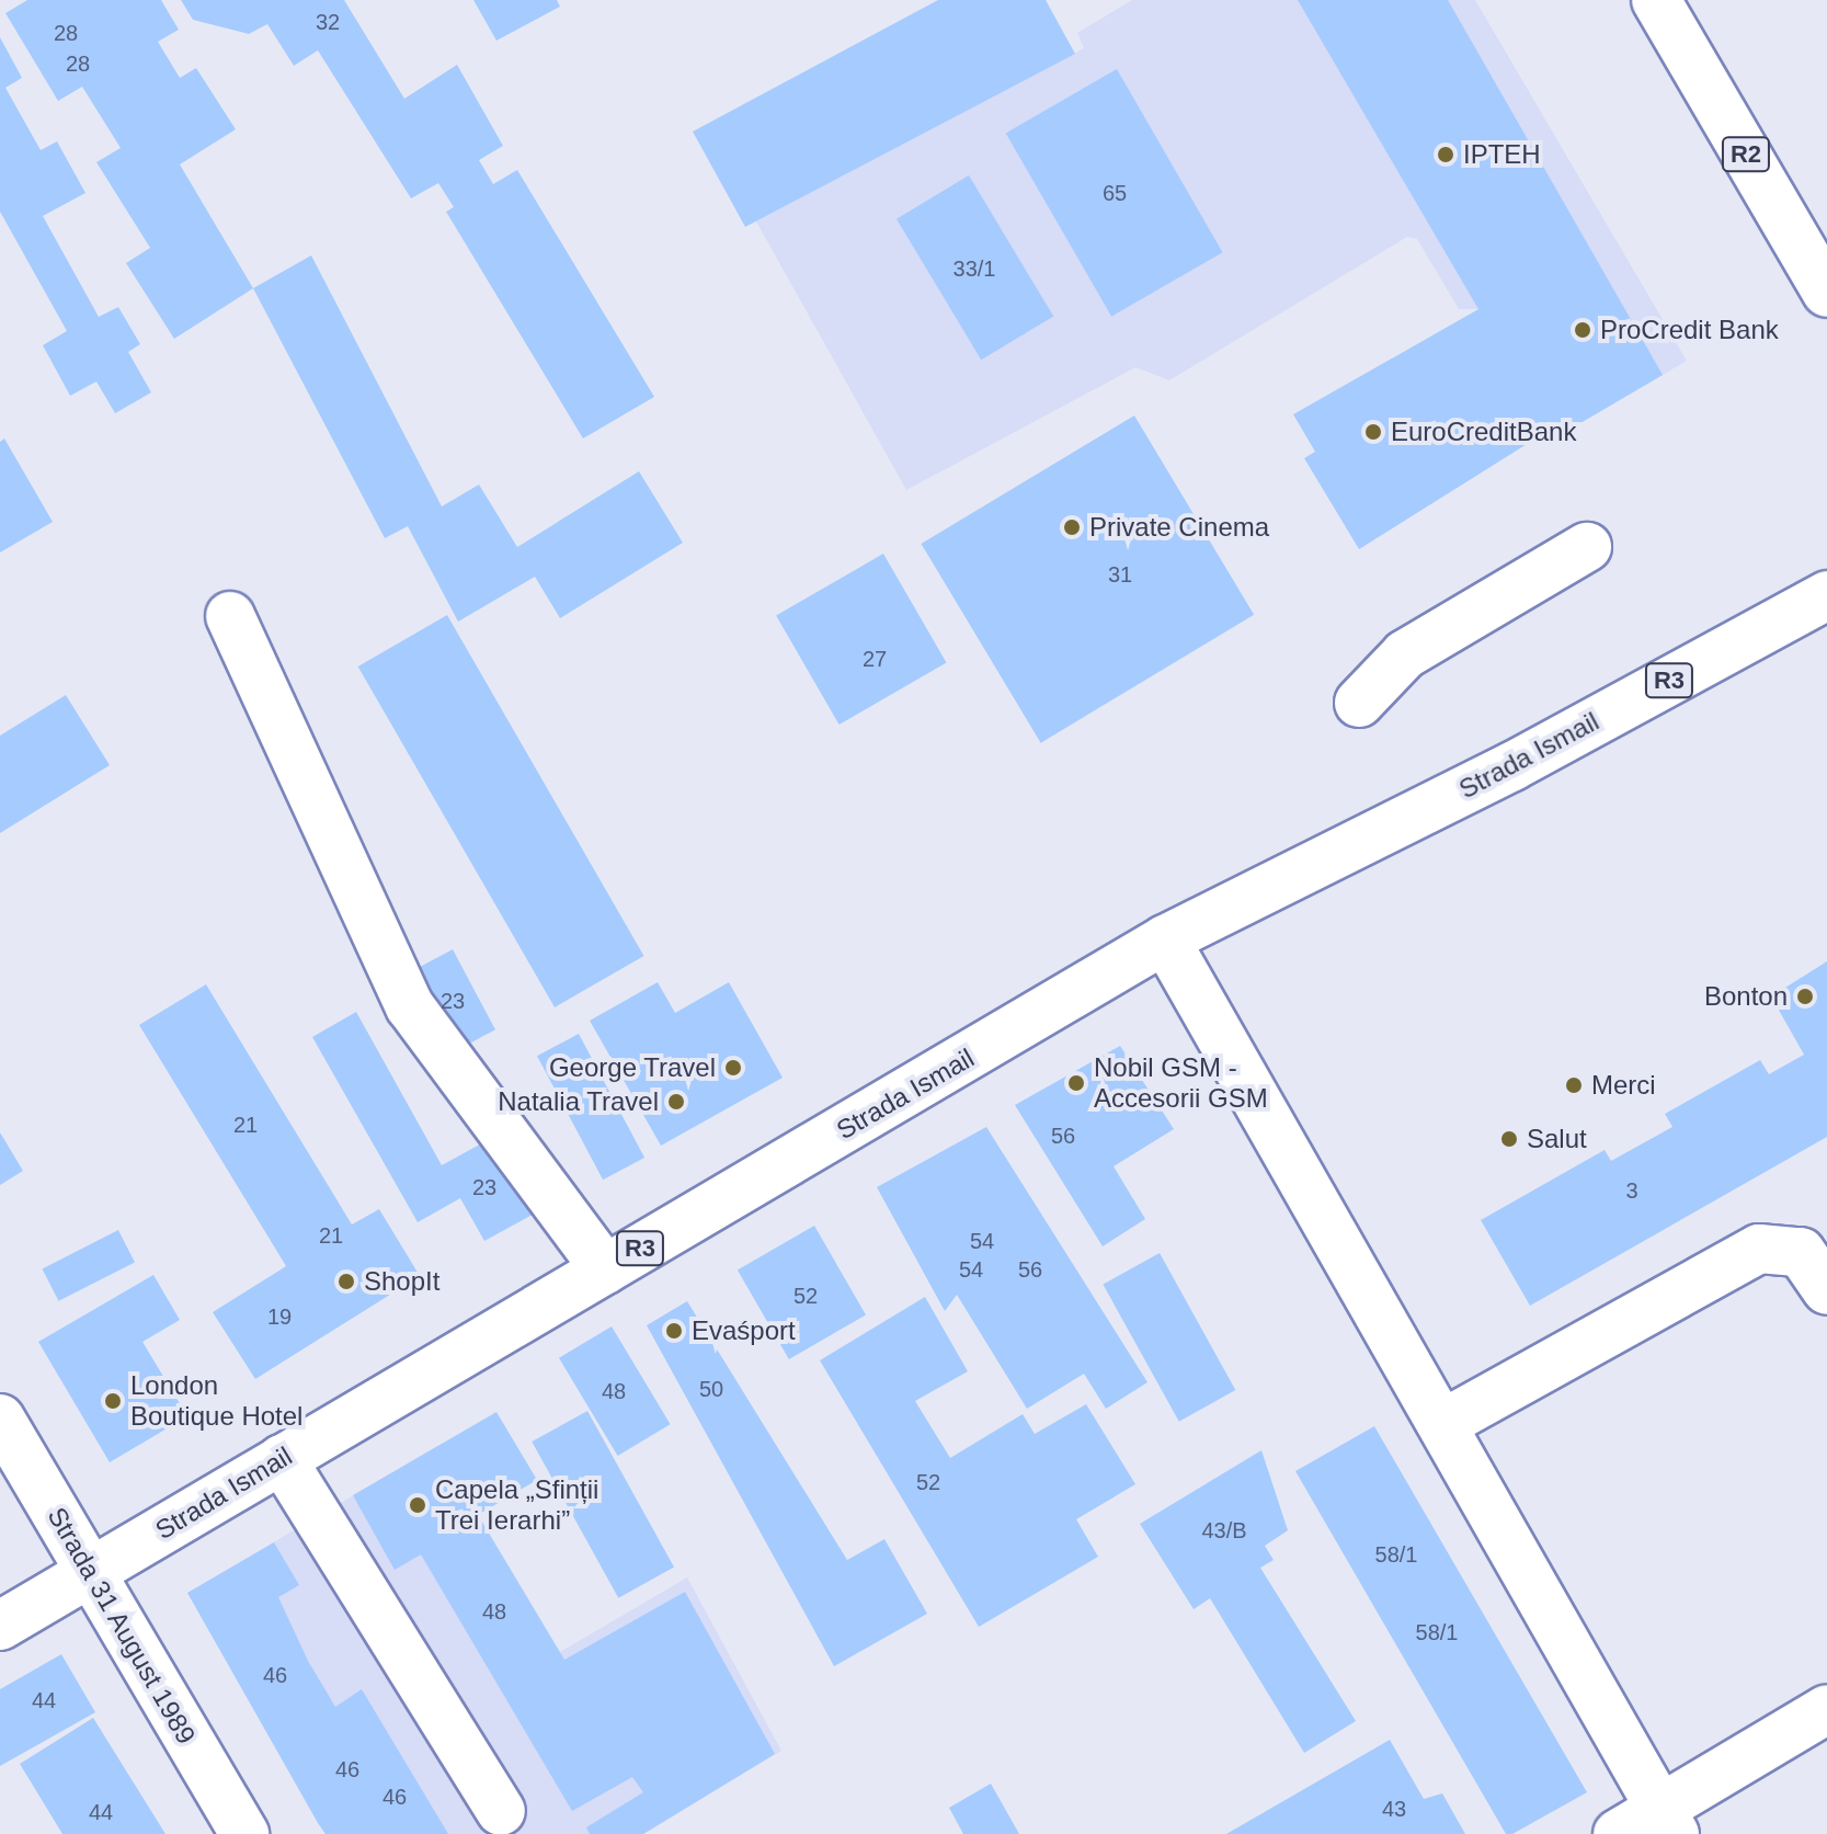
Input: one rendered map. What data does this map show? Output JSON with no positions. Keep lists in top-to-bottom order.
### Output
{
  "streets": {
    "main road": [
      "R2",
      "R3",
      "Strada Ismail",
      "Strada 31 August 1989"
    ]
  },
  "crossings": [
    ["Strada Ismail", "Strada 31 August 1989"]
  ],
  "places": [
    "IPTEH",
    "ProCredit Bank",
    "EuroCreditBank",
    "Private Cinema",
    "Bonton",
    "George Travel",
    "Nobil GSM - Accesorii GSM",
    "Merci",
    "Natalia Travel",
    "Salut",
    "ShopIt",
    "Evaśport",
    "London Boutique Hotel",
    "Capela „Sfinții Trei Ierarhi”"
  ],
  "house_numbers": [
    "32",
    "28",
    "28",
    "65",
    "33/1",
    "31",
    "27",
    "23",
    "21",
    "56",
    "23",
    "3",
    "21",
    "54",
    "54",
    "56",
    "52",
    "19",
    "50",
    "48",
    "52",
    "43/B",
    "58/1",
    "48",
    "58/1",
    "46",
    "44",
    "46",
    "46",
    "43",
    "44"
  ]
}
